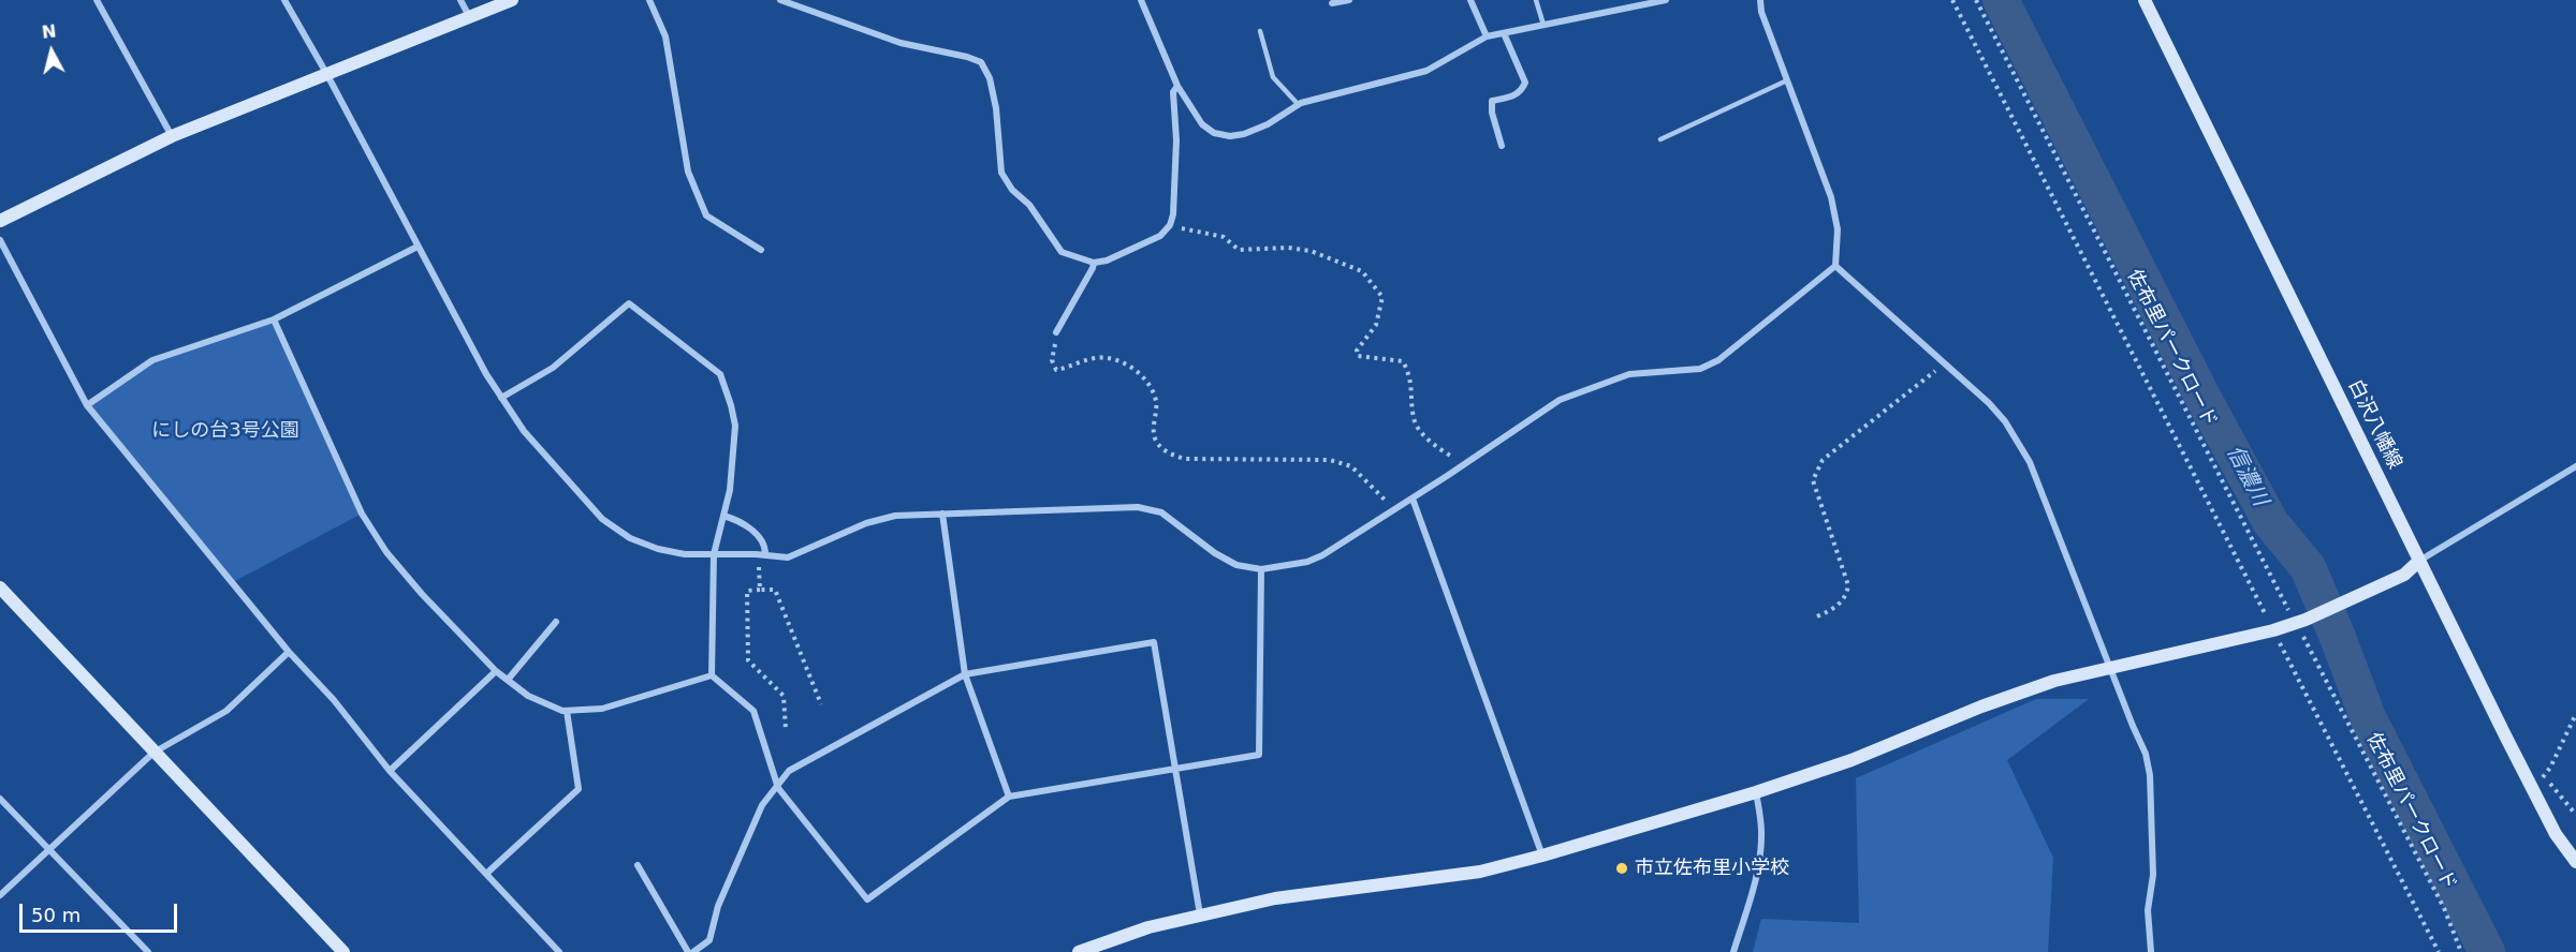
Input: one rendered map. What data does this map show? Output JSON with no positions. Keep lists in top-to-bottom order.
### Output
{
  "streets": {
    "street": ["白沢八幡線"],
    "path": ["佐布里パークロード"]
  },
  "water": ["信濃川"],
  "parks": ["にしの台3号公園"],
  "places": ["市立佐布里小学校"],
  "scale_bar": "50 m",
  "north": "top"
}
